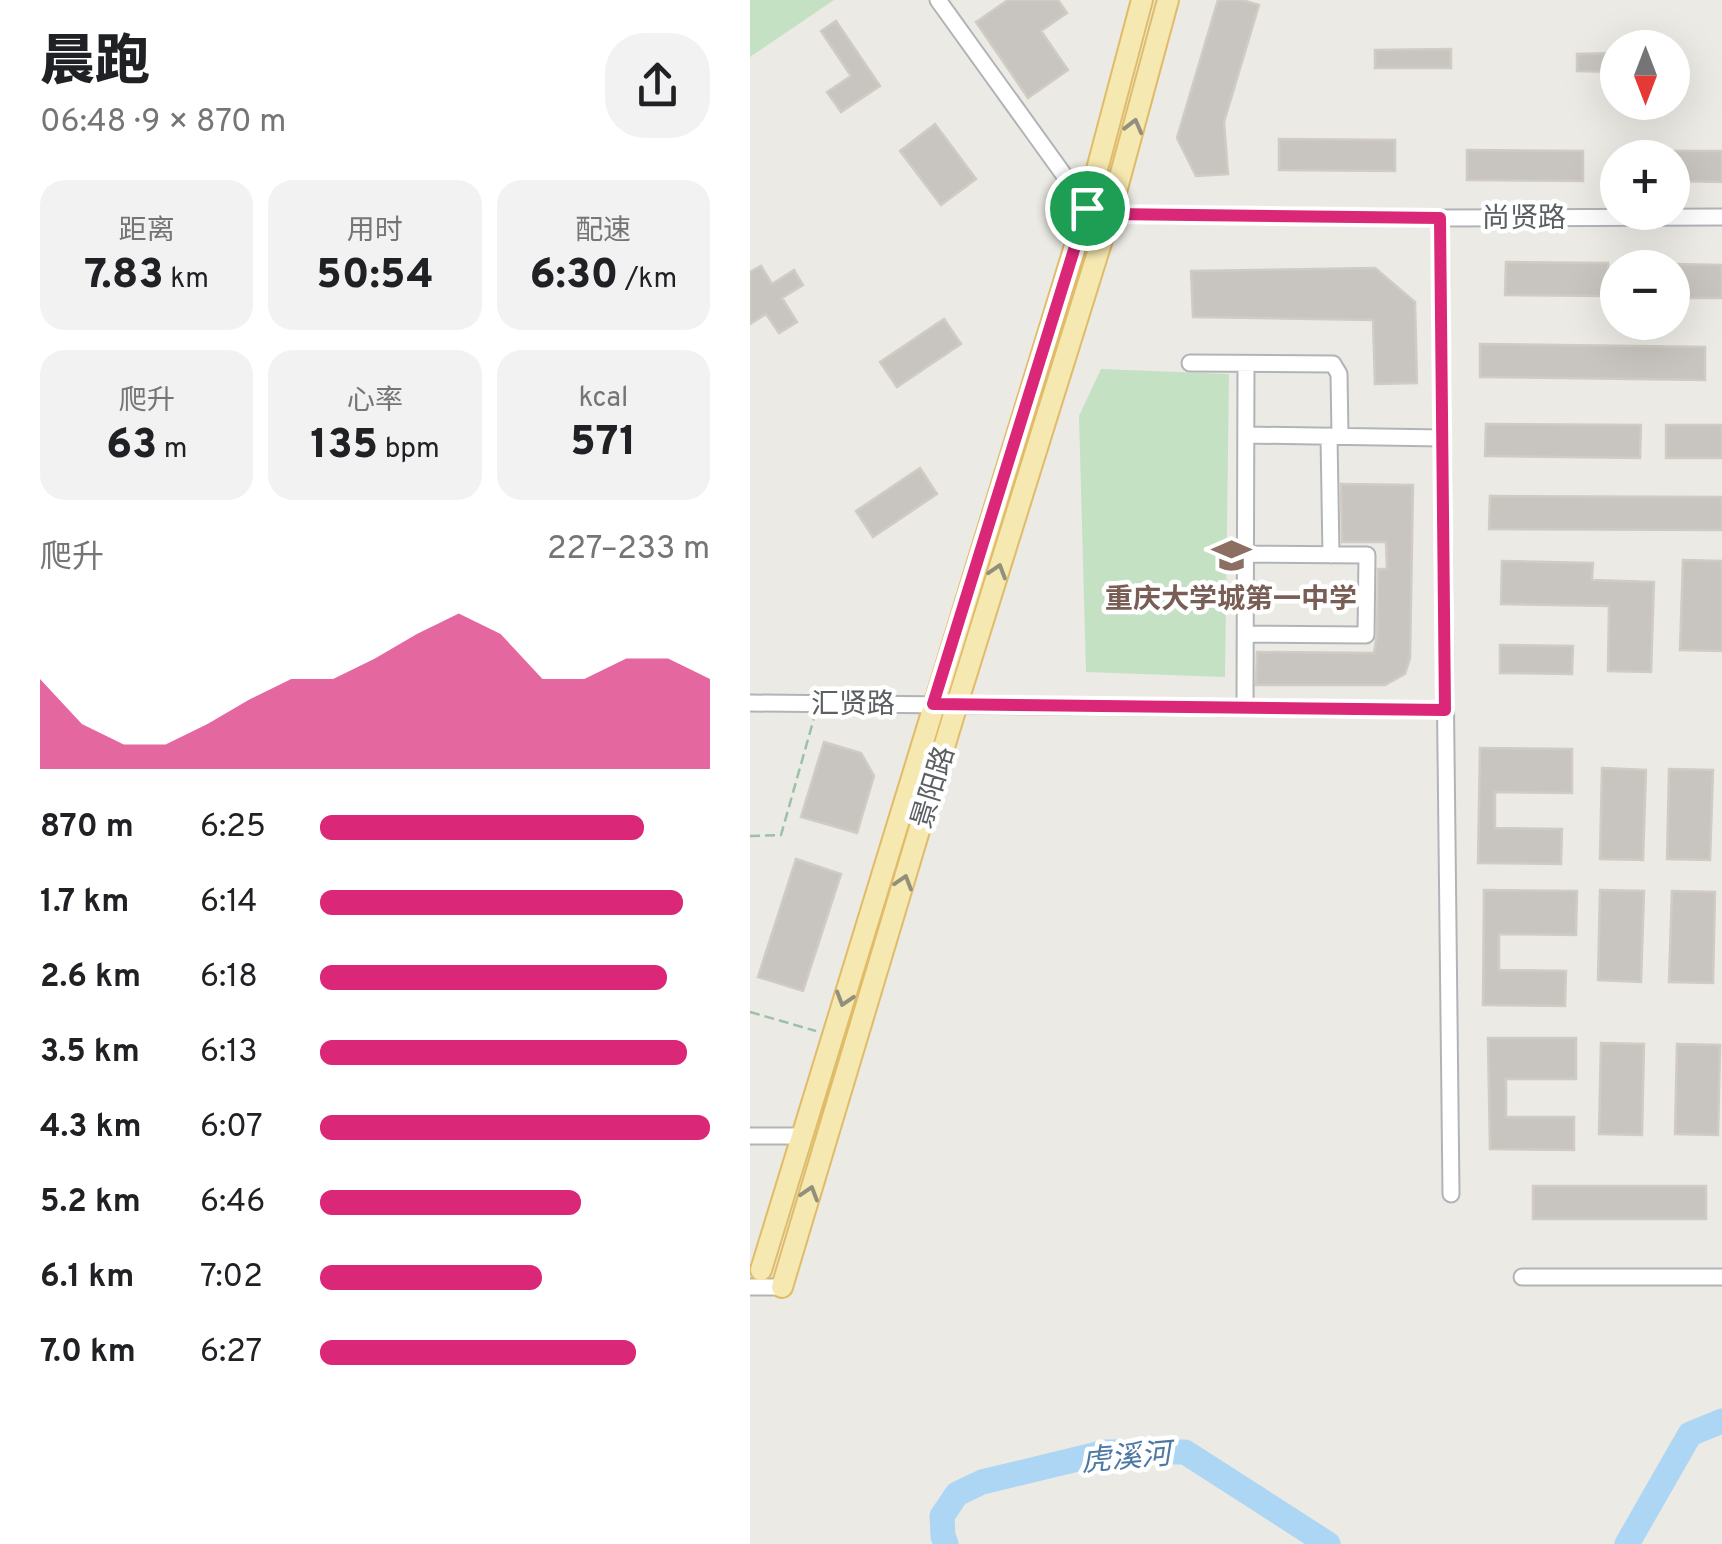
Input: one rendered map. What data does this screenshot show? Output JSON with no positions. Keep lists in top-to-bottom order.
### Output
{
  "streets": {
    "main road": ["景阳路"],
    "street": ["尚贤路", "汇贤路"]
  },
  "crossings": [
    ["尚贤路", "景阳路"],
    ["汇贤路", "景阳路"]
  ],
  "water": ["虎溪河"],
  "places": {
    "school or university": ["重庆大学城第一中学"]
  },
  "north": "bottom",
  "page": {
    "heading": ["晨跑", "06:48 · 9 × 870 m"],
    "map_buttons": ["+", "−"],
    "stats": [
      ["距离", "7.83 km"],
      ["用时", "50:54"],
      ["配速", "6:30 /km"],
      ["爬升", "63 m"],
      ["心率", "135 bpm"],
      ["kcal", "571"]
    ],
    "chart": ["爬升", "227–233 m"],
    "list": [
      {
        "name": "870 m",
        "note": "6:25"
      },
      {
        "name": "1.7 km",
        "note": "6:14"
      },
      {
        "name": "2.6 km",
        "note": "6:18"
      },
      {
        "name": "3.5 km",
        "note": "6:13"
      },
      {
        "name": "4.3 km",
        "note": "6:07"
      },
      {
        "name": "5.2 km",
        "note": "6:46"
      },
      {
        "name": "6.1 km",
        "note": "7:02"
      },
      {
        "name": "7.0 km",
        "note": "6:27"
      }
    ]
  }
}
